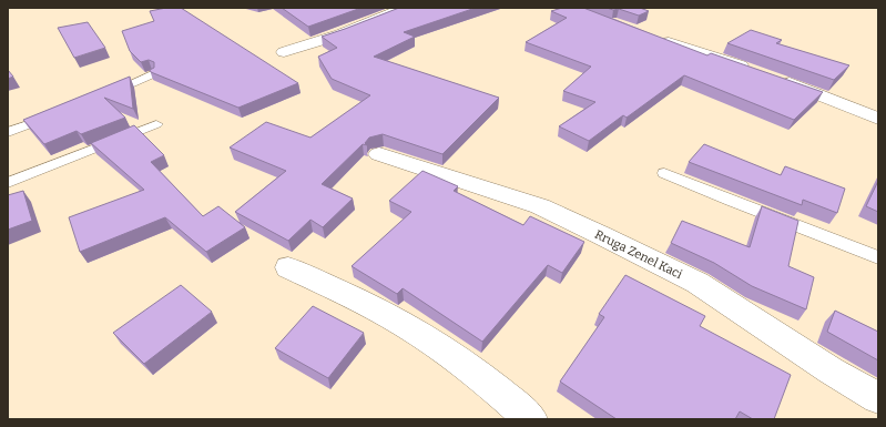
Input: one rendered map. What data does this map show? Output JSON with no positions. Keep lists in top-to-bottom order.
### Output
{
  "streets": {
    "street": ["Rruga Zenel Kaci"]
  }
}
